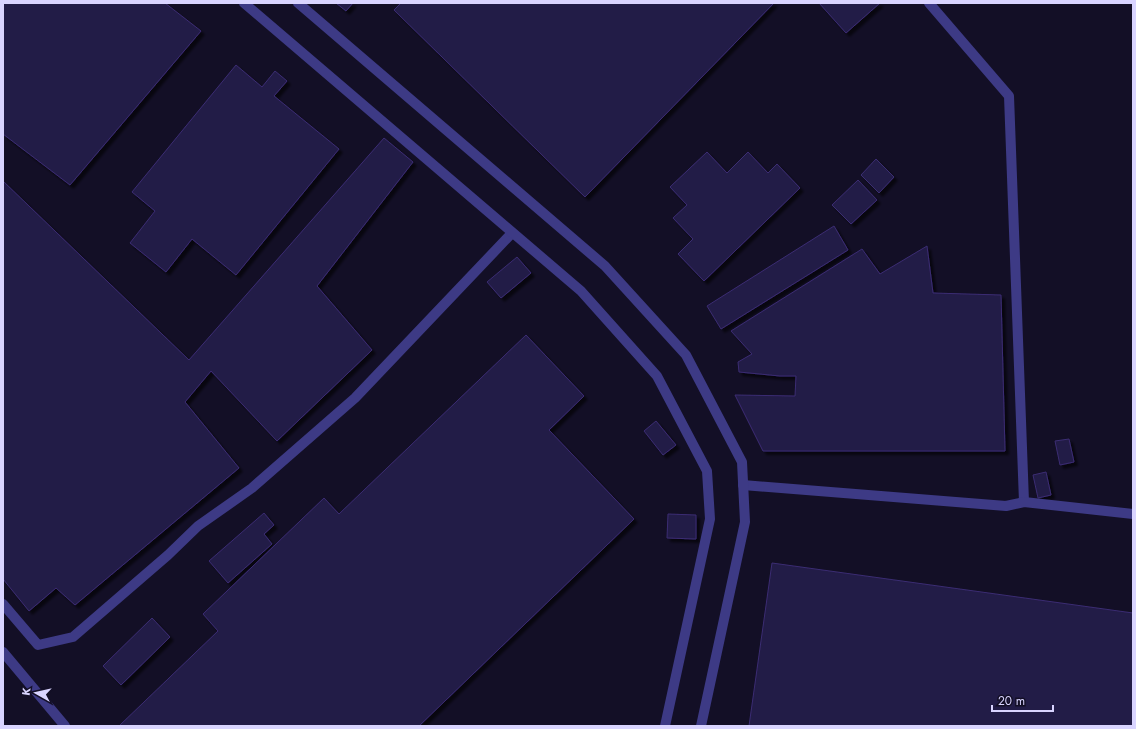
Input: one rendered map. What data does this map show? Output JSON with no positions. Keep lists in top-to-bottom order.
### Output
{
  "scale_bar": "20 m",
  "north": "left"
}
